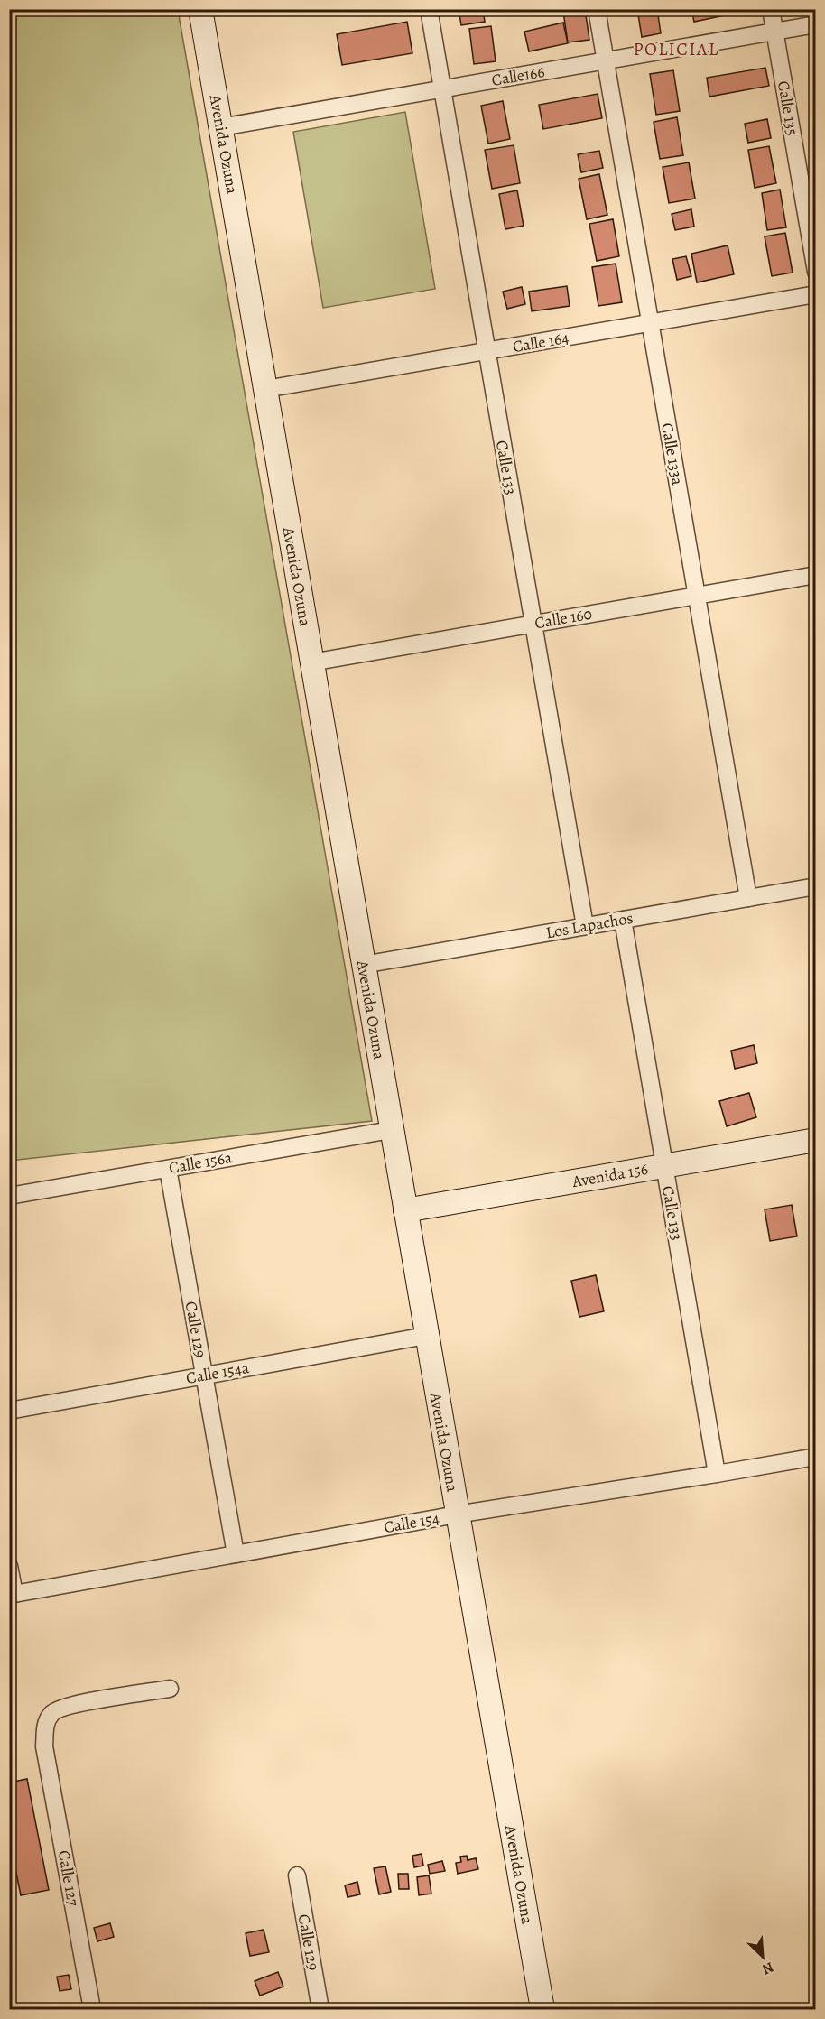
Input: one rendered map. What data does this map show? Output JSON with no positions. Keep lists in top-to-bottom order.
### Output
{
  "streets": {
    "main road": ["Avenida Ozuna", "Avenida 156"],
    "street": [
      "Calle166",
      "Calle 135",
      "Calle 164",
      "Calle 133a",
      "Calle 133",
      "Calle 160",
      "Los Lapachos",
      "Calle 156a",
      "Calle 129",
      "Calle 154a",
      "Calle 154",
      "Calle 127"
    ]
  },
  "crossings": [
    ["Calle166", "Calle 135"],
    ["Calle166", "Avenida Ozuna"],
    ["Calle166", "Calle 133a"],
    ["Calle166", "Calle 133"],
    ["Avenida Ozuna", "Calle 164"],
    ["Avenida Ozuna", "Calle 160"],
    ["Avenida Ozuna", "Los Lapachos"],
    ["Avenida Ozuna", "Calle 156a"],
    ["Avenida Ozuna", "Avenida 156"],
    ["Avenida Ozuna", "Calle 154a"],
    ["Avenida Ozuna", "Calle 154"],
    ["Calle 164", "Calle 133a"],
    ["Calle 164", "Calle 133"],
    ["Calle 133a", "Calle 160"],
    ["Calle 133a", "Los Lapachos"],
    ["Calle 133", "Calle 160"],
    ["Calle 133", "Los Lapachos"],
    ["Calle 133", "Avenida 156"],
    ["Calle 133", "Calle 154"],
    ["Calle 156a", "Calle 129"],
    ["Calle 129", "Calle 154a"],
    ["Calle 129", "Calle 154"]
  ],
  "districts": ["POLICIAL"],
  "north": "bottom right"
}
